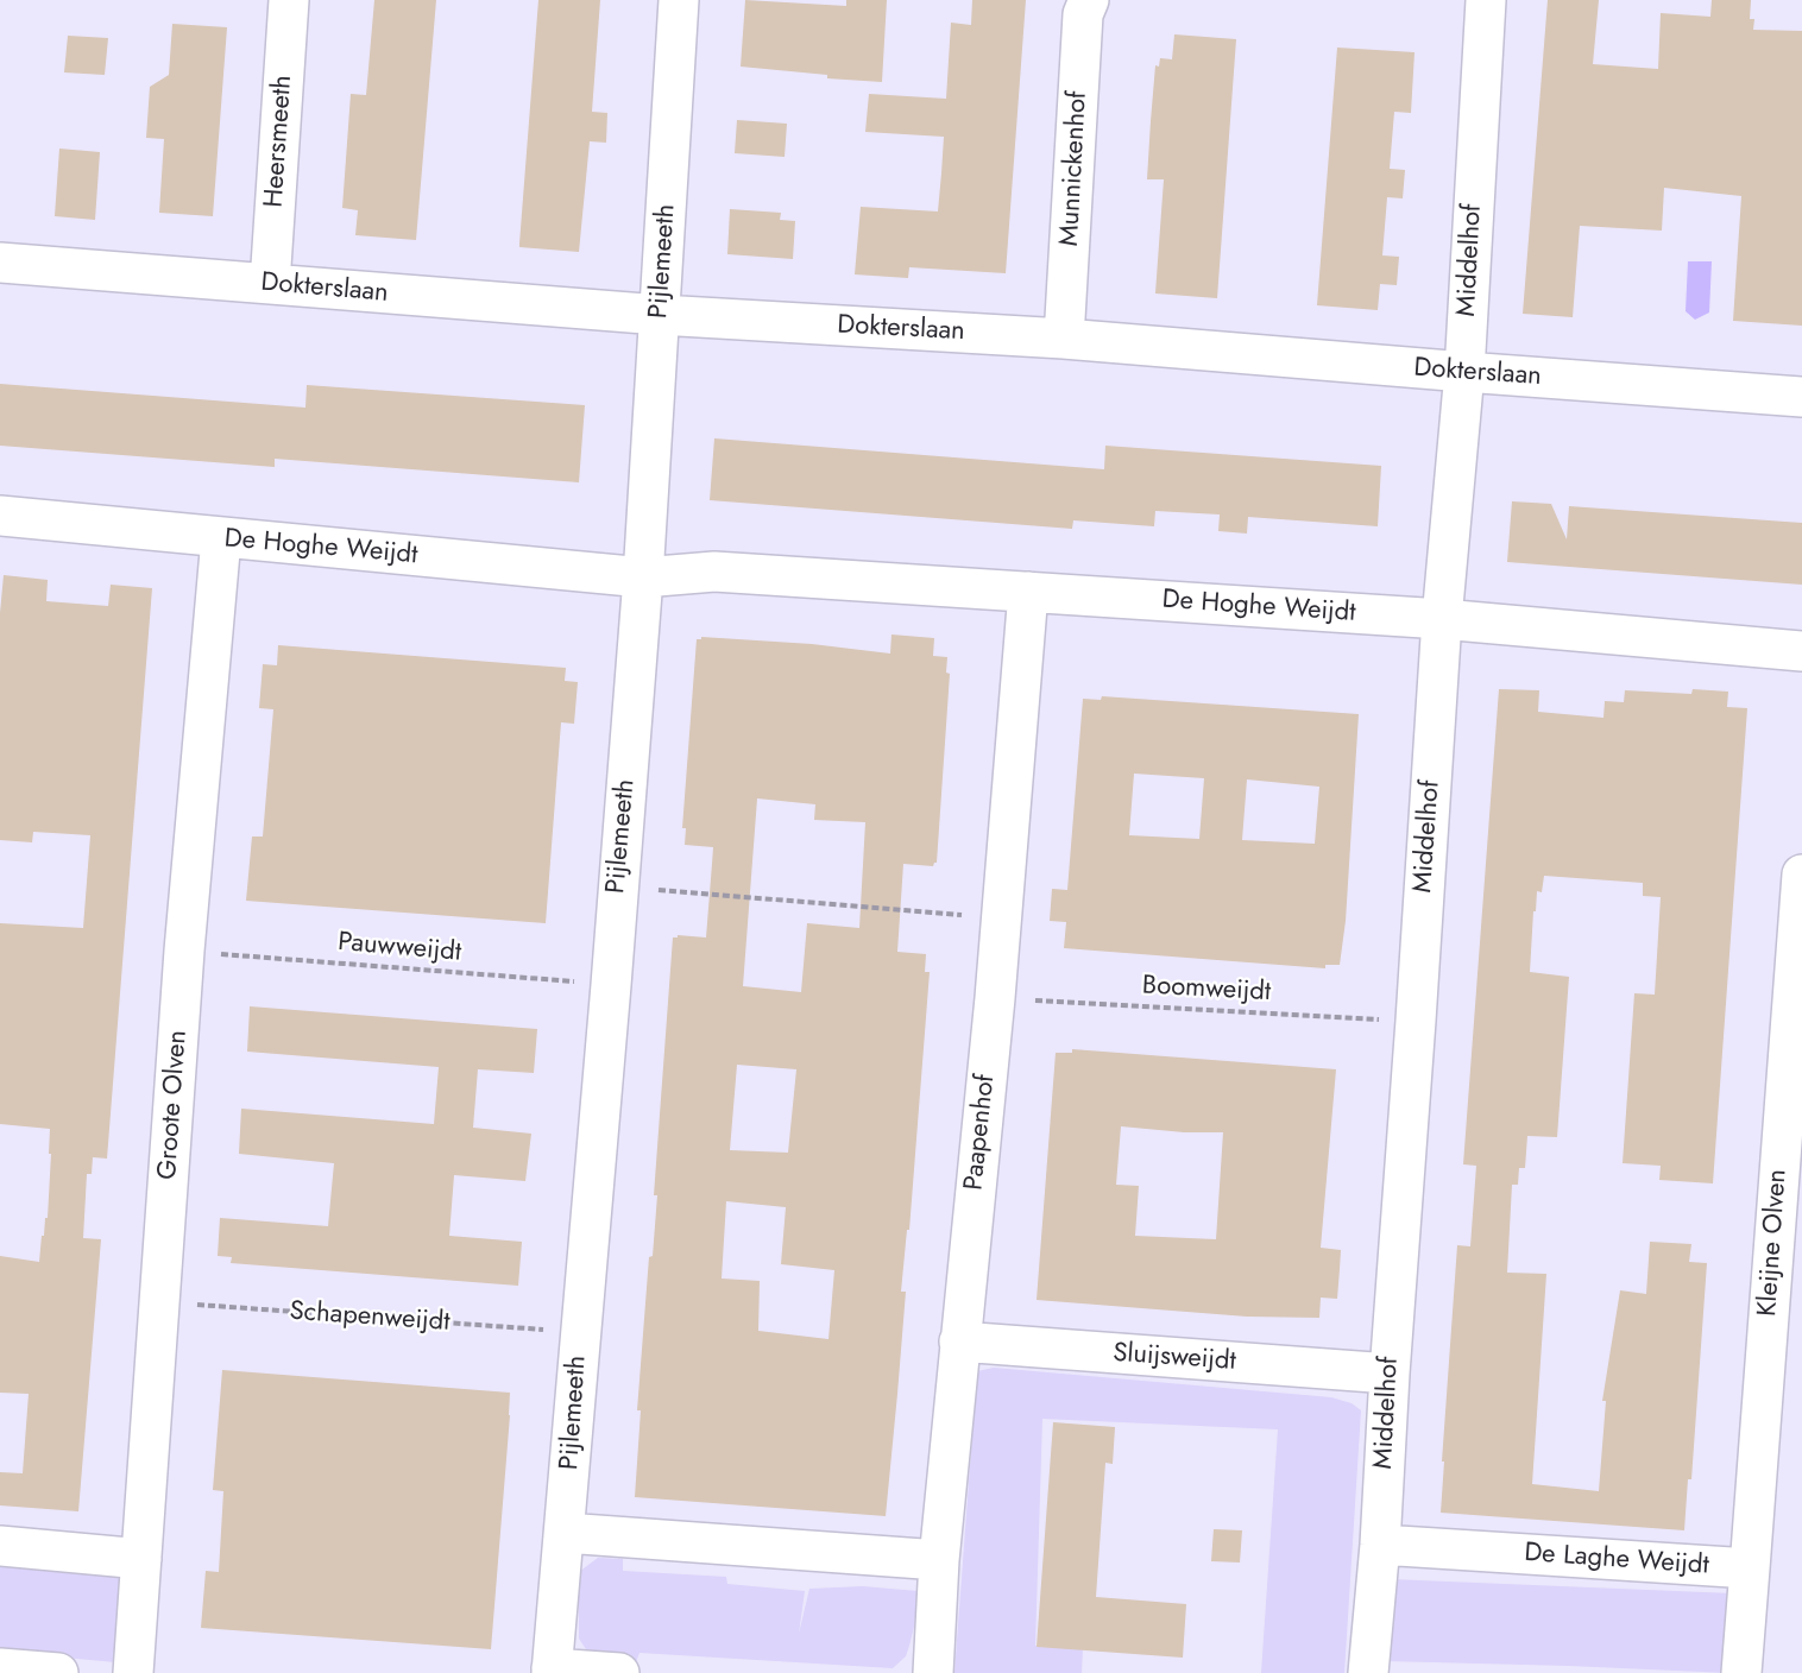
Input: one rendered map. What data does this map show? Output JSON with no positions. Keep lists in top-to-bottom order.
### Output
{
  "streets": {
    "street": [
      "Heersmeeth",
      "Munnickenhof",
      "Middelhof",
      "Pijlemeeth",
      "Dokterslaan",
      "De Hoghe Weijdt",
      "Groote Olven",
      "Paapenhof",
      "Kleijne Olven",
      "Sluijsweijdt",
      "De Laghe Weijdt"
    ],
    "path": ["Pauwweijdt", "Boomweijdt", "Schapenweijdt"]
  },
  "crossings": [
    ["Heersmeeth", "Dokterslaan"],
    ["Munnickenhof", "Dokterslaan"],
    ["Middelhof", "Dokterslaan"],
    ["Middelhof", "De Hoghe Weijdt"],
    ["Middelhof", "Boomweijdt"],
    ["Middelhof", "Sluijsweijdt"],
    ["Middelhof", "De Laghe Weijdt"],
    ["Pijlemeeth", "Dokterslaan"],
    ["Pijlemeeth", "De Hoghe Weijdt"],
    ["Pijlemeeth", "Pauwweijdt"],
    ["Pijlemeeth", "Schapenweijdt"],
    ["De Hoghe Weijdt", "Groote Olven"],
    ["De Hoghe Weijdt", "Paapenhof"],
    ["Pauwweijdt", "Groote Olven"],
    ["Boomweijdt", "Paapenhof"],
    ["Groote Olven", "Schapenweijdt"],
    ["Paapenhof", "Sluijsweijdt"],
    ["Kleijne Olven", "De Laghe Weijdt"]
  ]
}
